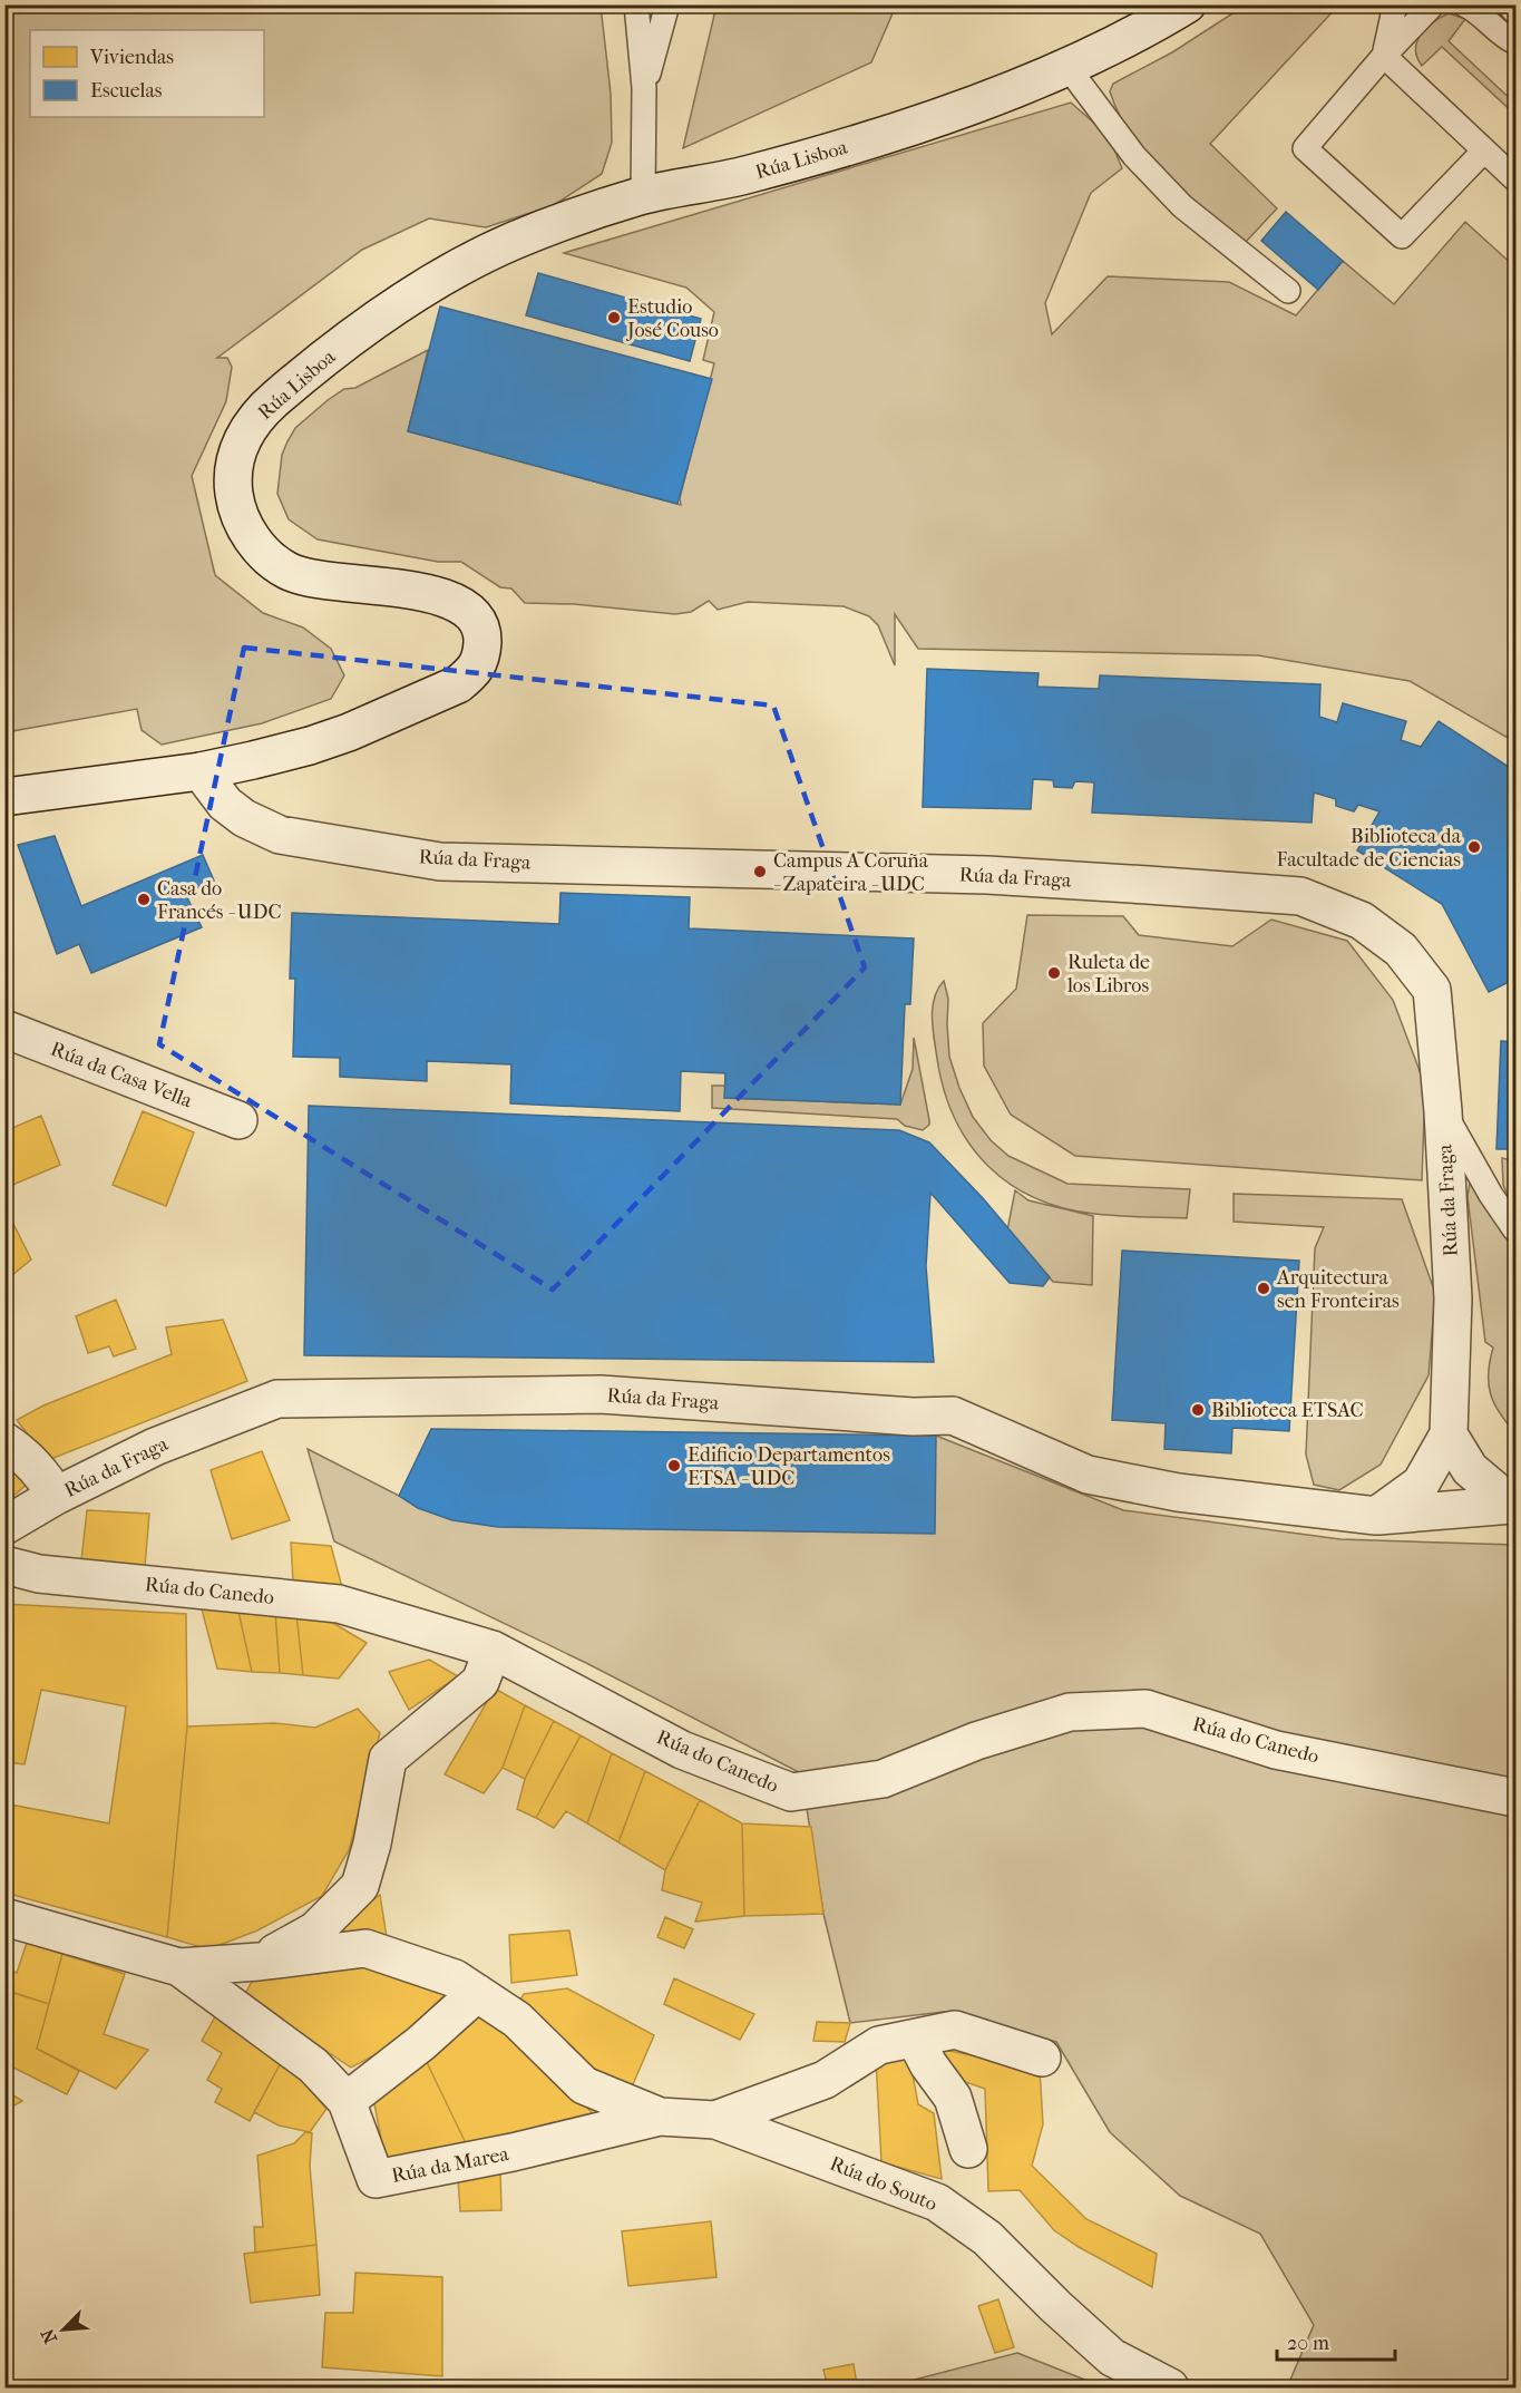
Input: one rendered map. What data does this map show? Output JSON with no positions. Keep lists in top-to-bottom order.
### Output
{
  "streets": {
    "street": [
      "Rúa Lisboa",
      "Rúa da Fraga",
      "Rúa da Casa Vella",
      "Rúa do Canedo",
      "Rúa da Marea",
      "Rúa do Souto"
    ]
  },
  "crossings": [
    ["Rúa Lisboa", "Rúa da Fraga"],
    ["Rúa da Marea", "Rúa do Souto"]
  ],
  "places": [
    "Estudio José Couso",
    "Biblioteca da Facultade de Ciencias",
    "Campus A Coruña - Zapateira - UDC",
    "Casa do Francés - UDC",
    "Ruleta de los Libros",
    "Arquitectura sen Fronteiras",
    "Biblioteca ETSAC",
    "Edificio Departamentos ETSA - UDC"
  ],
  "legend": ["Viviendas", "Escuelas"],
  "scale_bar": "20 m",
  "north": "bottom left"
}
